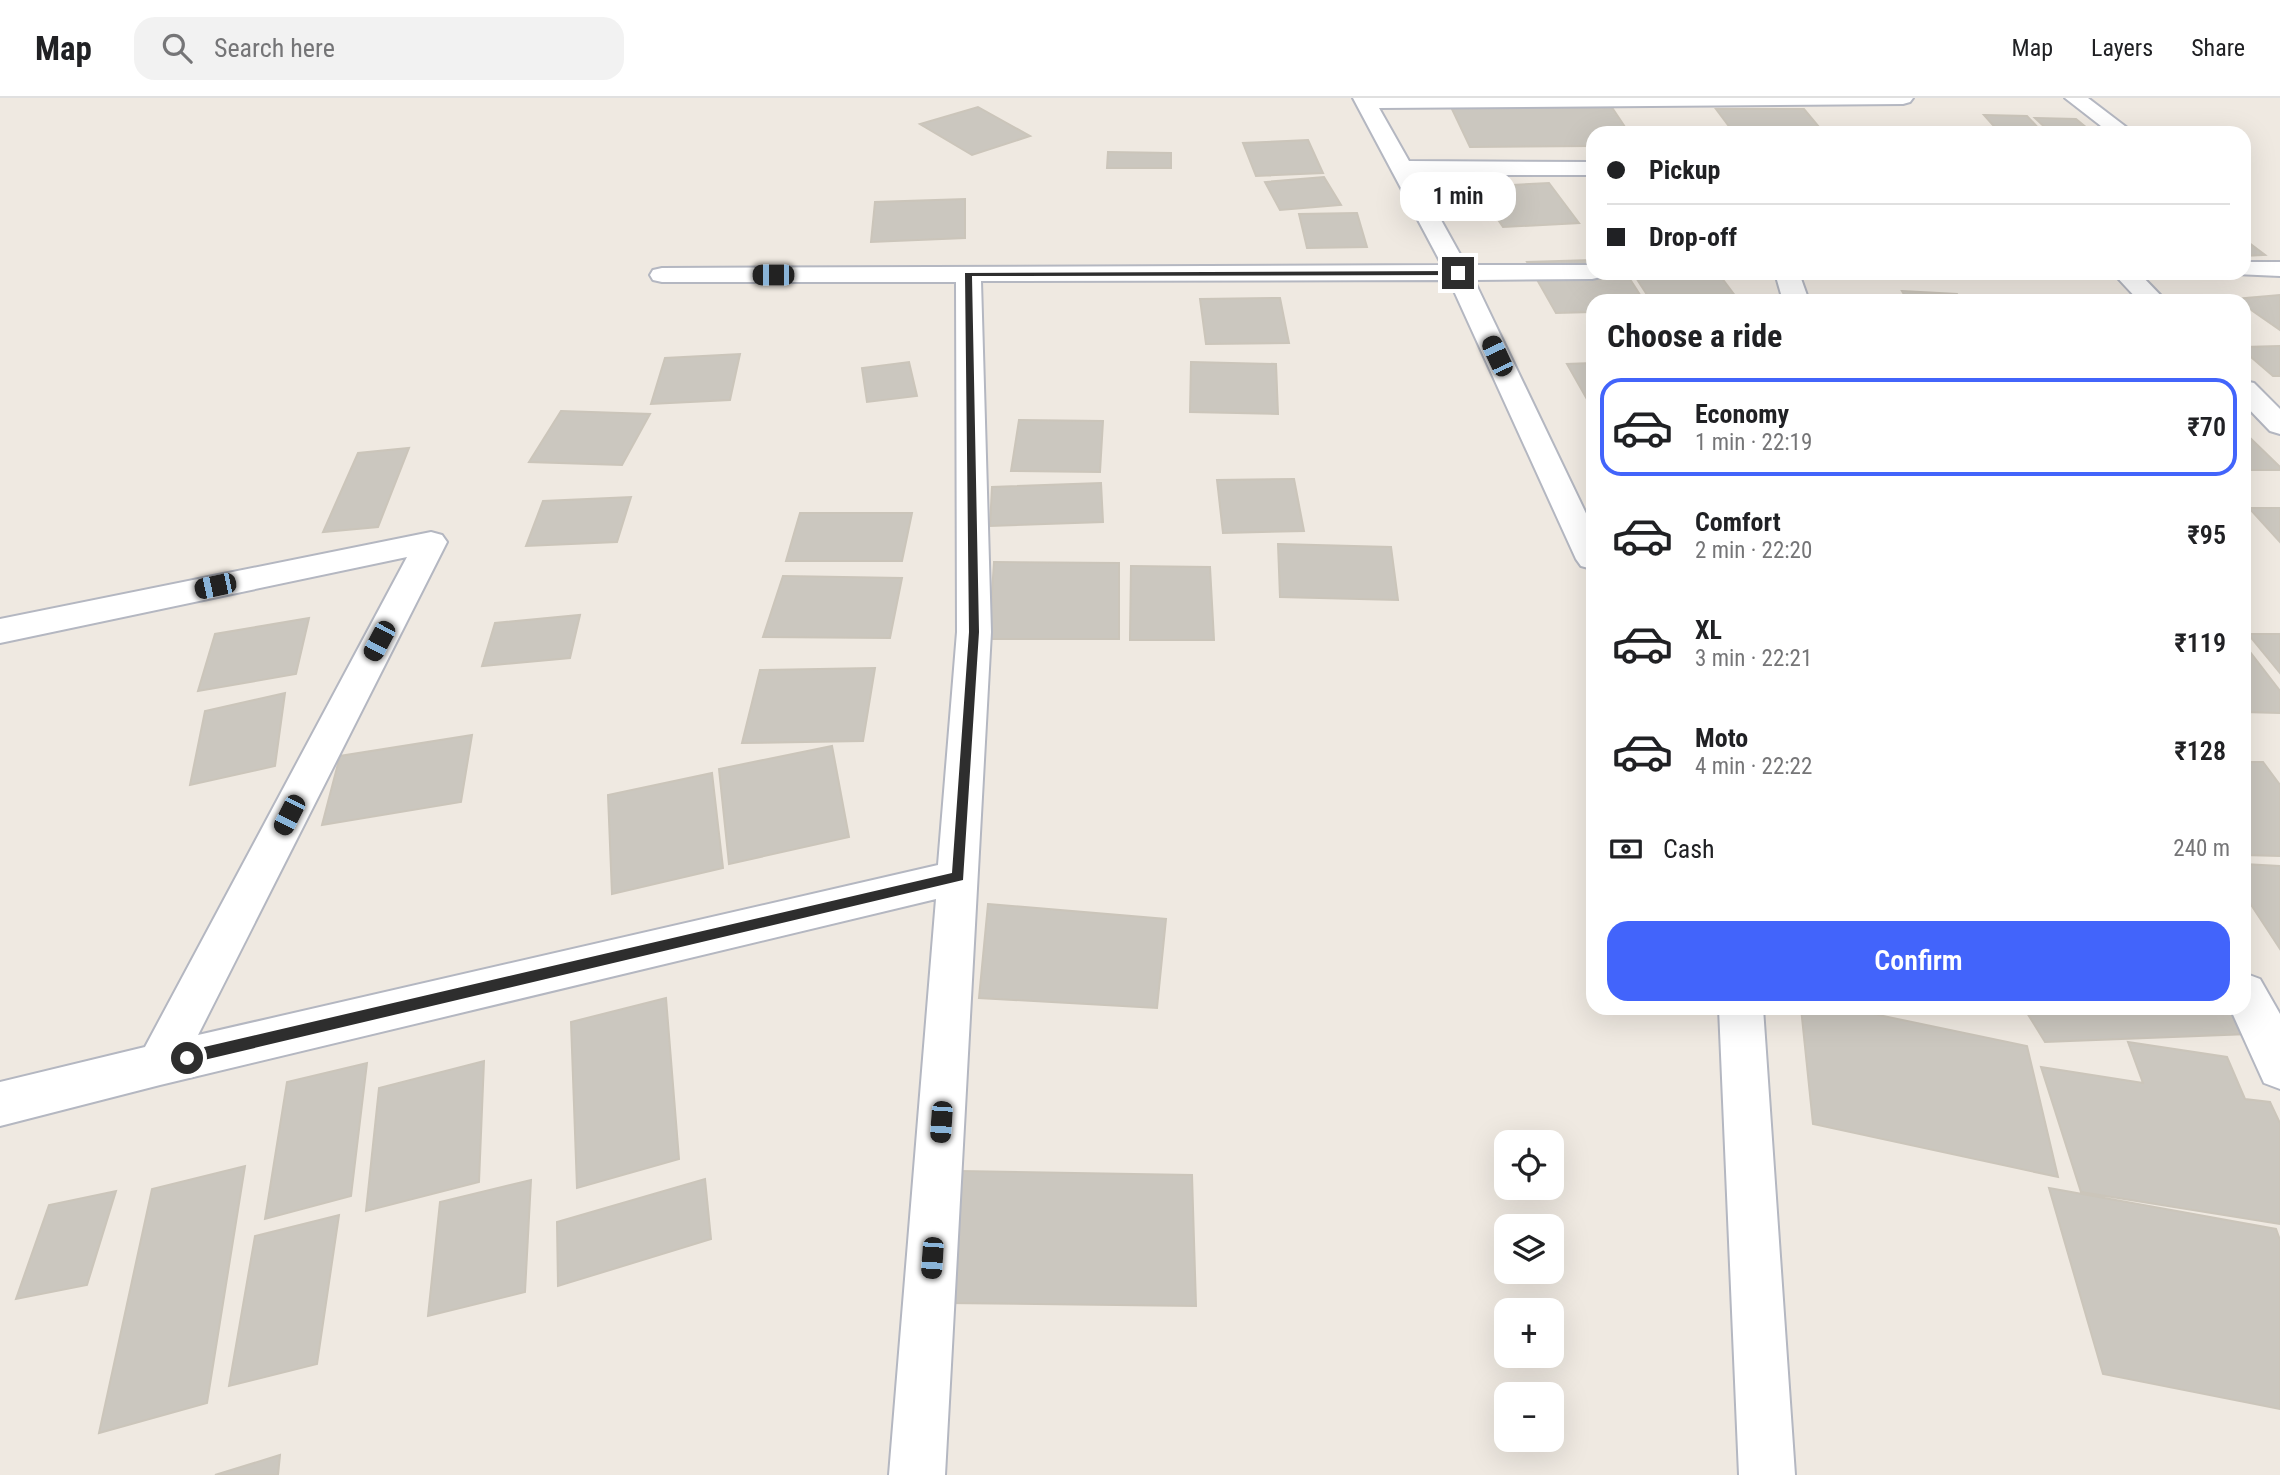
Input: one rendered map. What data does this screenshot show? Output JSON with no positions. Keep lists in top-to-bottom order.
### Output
{
  "page": {
    "header": "Map",
    "search": "Search here",
    "nav": ["Map", "Layers", "Share"],
    "banner": ["Pickup", "Drop-off"],
    "bubble": "1 min",
    "heading": "Choose a ride",
    "list": [
      {
        "name": "Economy",
        "note": "1 min · 22:19",
        "value": "₹70"
      },
      {
        "name": "Comfort",
        "note": "2 min · 22:20",
        "value": "₹95"
      },
      {
        "name": "XL",
        "note": "3 min · 22:21",
        "value": "₹119"
      },
      {
        "name": "Moto",
        "note": "4 min · 22:22",
        "value": "₹128"
      }
    ],
    "pay": ["Cash", "240 m"],
    "buttons": "Confirm",
    "map_buttons": ["+", "−"]
  }
}
